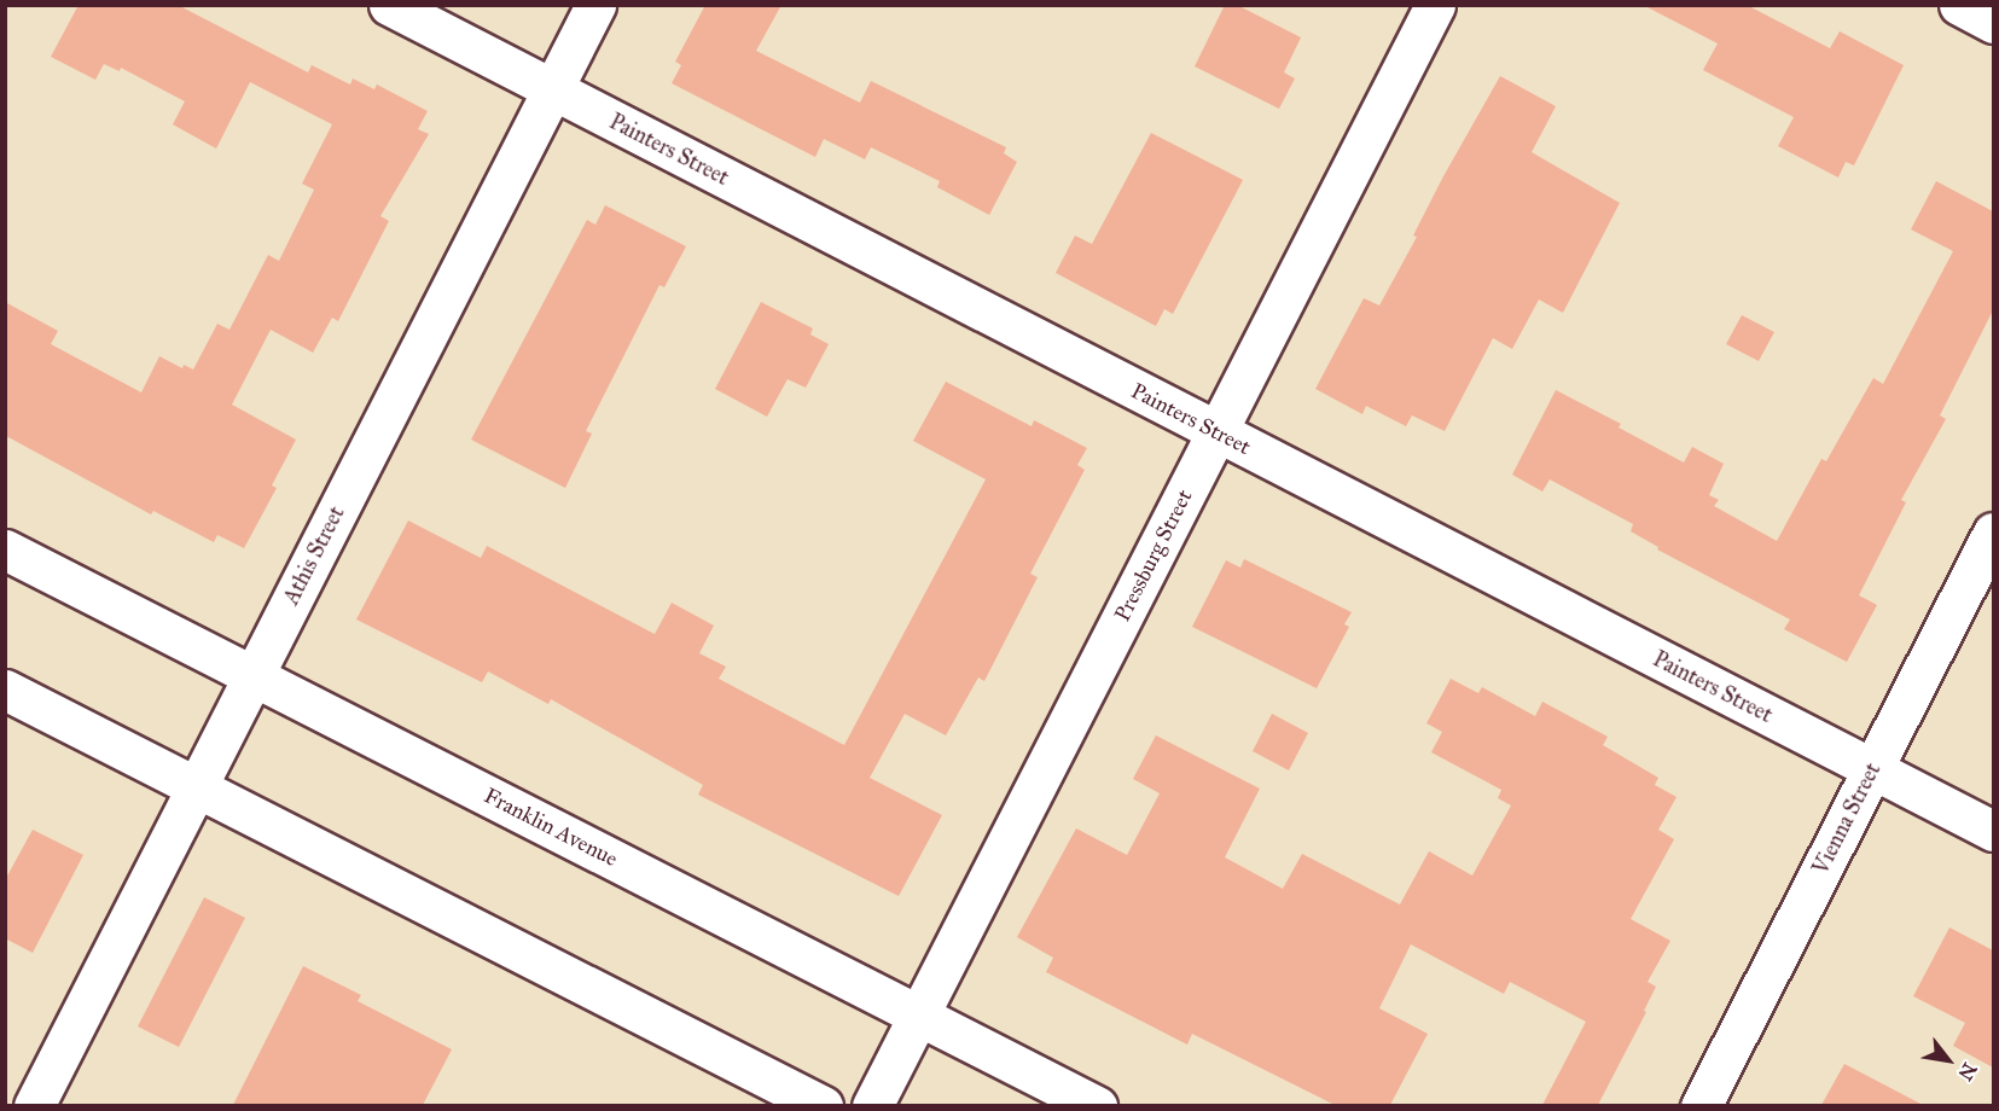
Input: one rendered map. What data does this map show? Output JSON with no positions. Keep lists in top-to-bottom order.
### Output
{
  "streets": {
    "street": [
      "Painters Street",
      "Athis Street",
      "Pressburg Street",
      "Vienna Street",
      "Franklin Avenue"
    ]
  },
  "crossings": [
    ["Painters Street", "Athis Street"],
    ["Painters Street", "Pressburg Street"],
    ["Painters Street", "Vienna Street"],
    ["Athis Street", "Franklin Avenue"],
    ["Pressburg Street", "Franklin Avenue"]
  ],
  "north": "bottom right"
}
